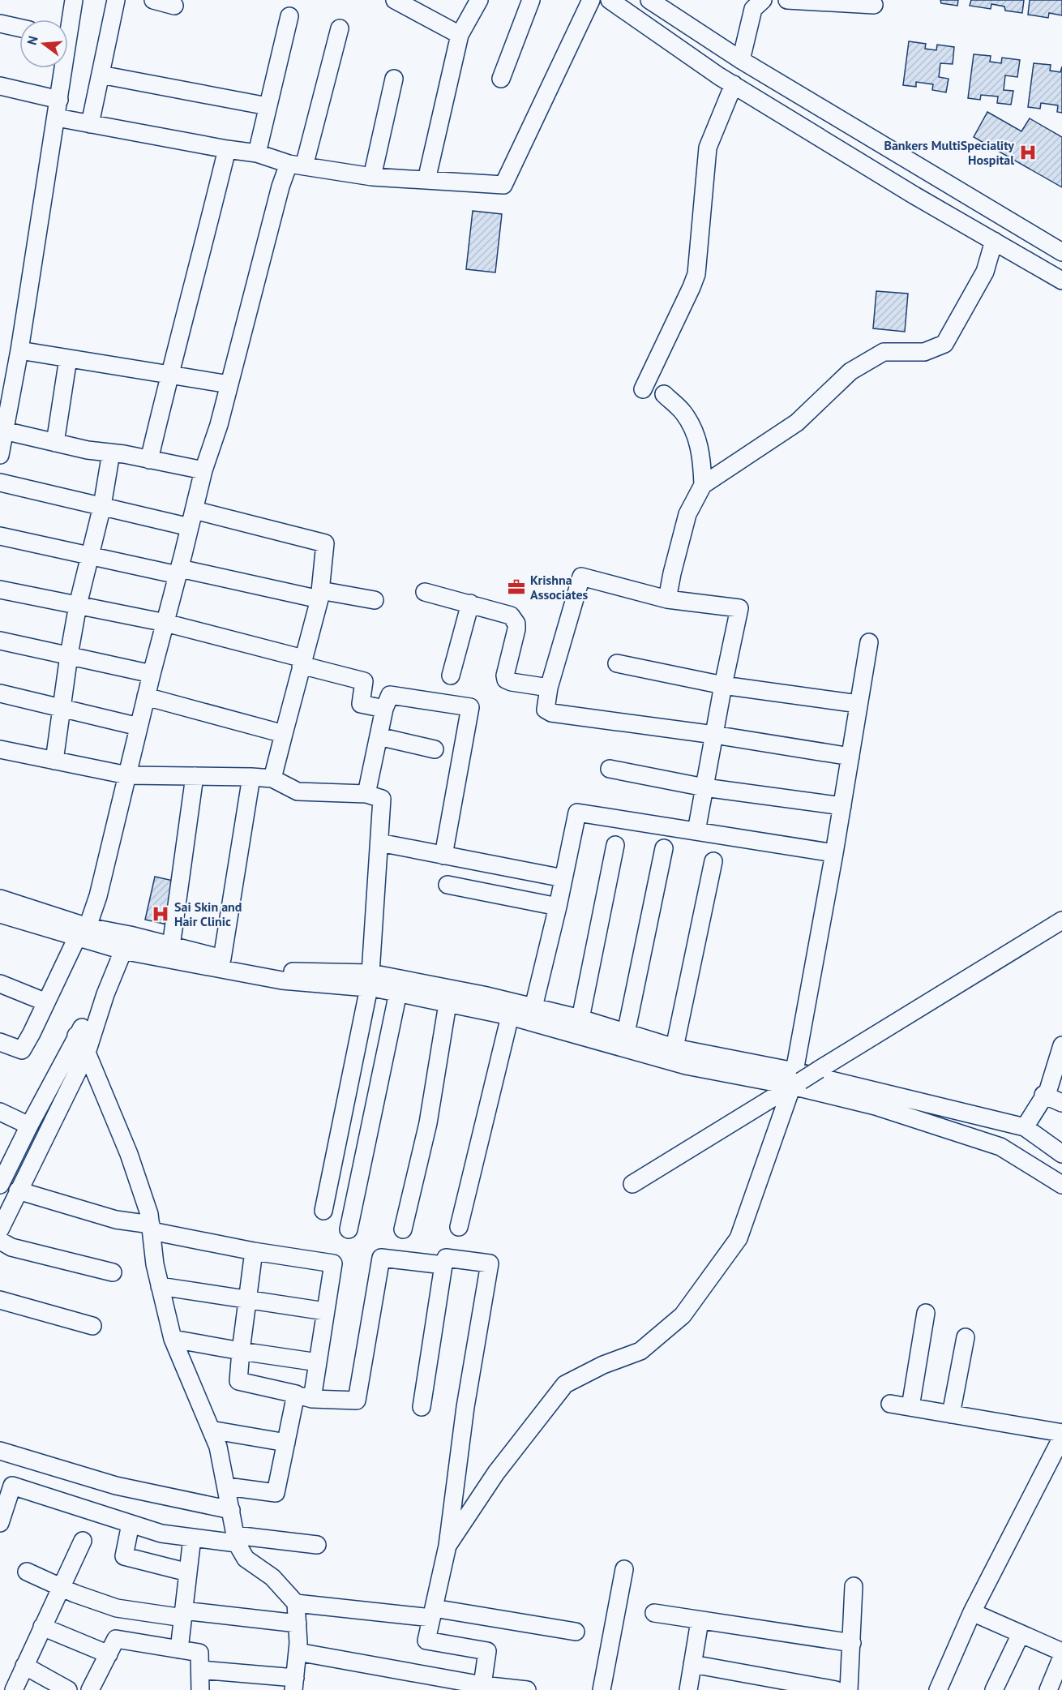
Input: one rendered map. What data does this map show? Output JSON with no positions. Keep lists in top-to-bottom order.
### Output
{
  "places": {
    "hospital": ["Bankers MultiSpeciality Hospital", "Sai Skin and Hair Clinic"],
    "office": ["Krishna Associates"]
  },
  "north": "left"
}
